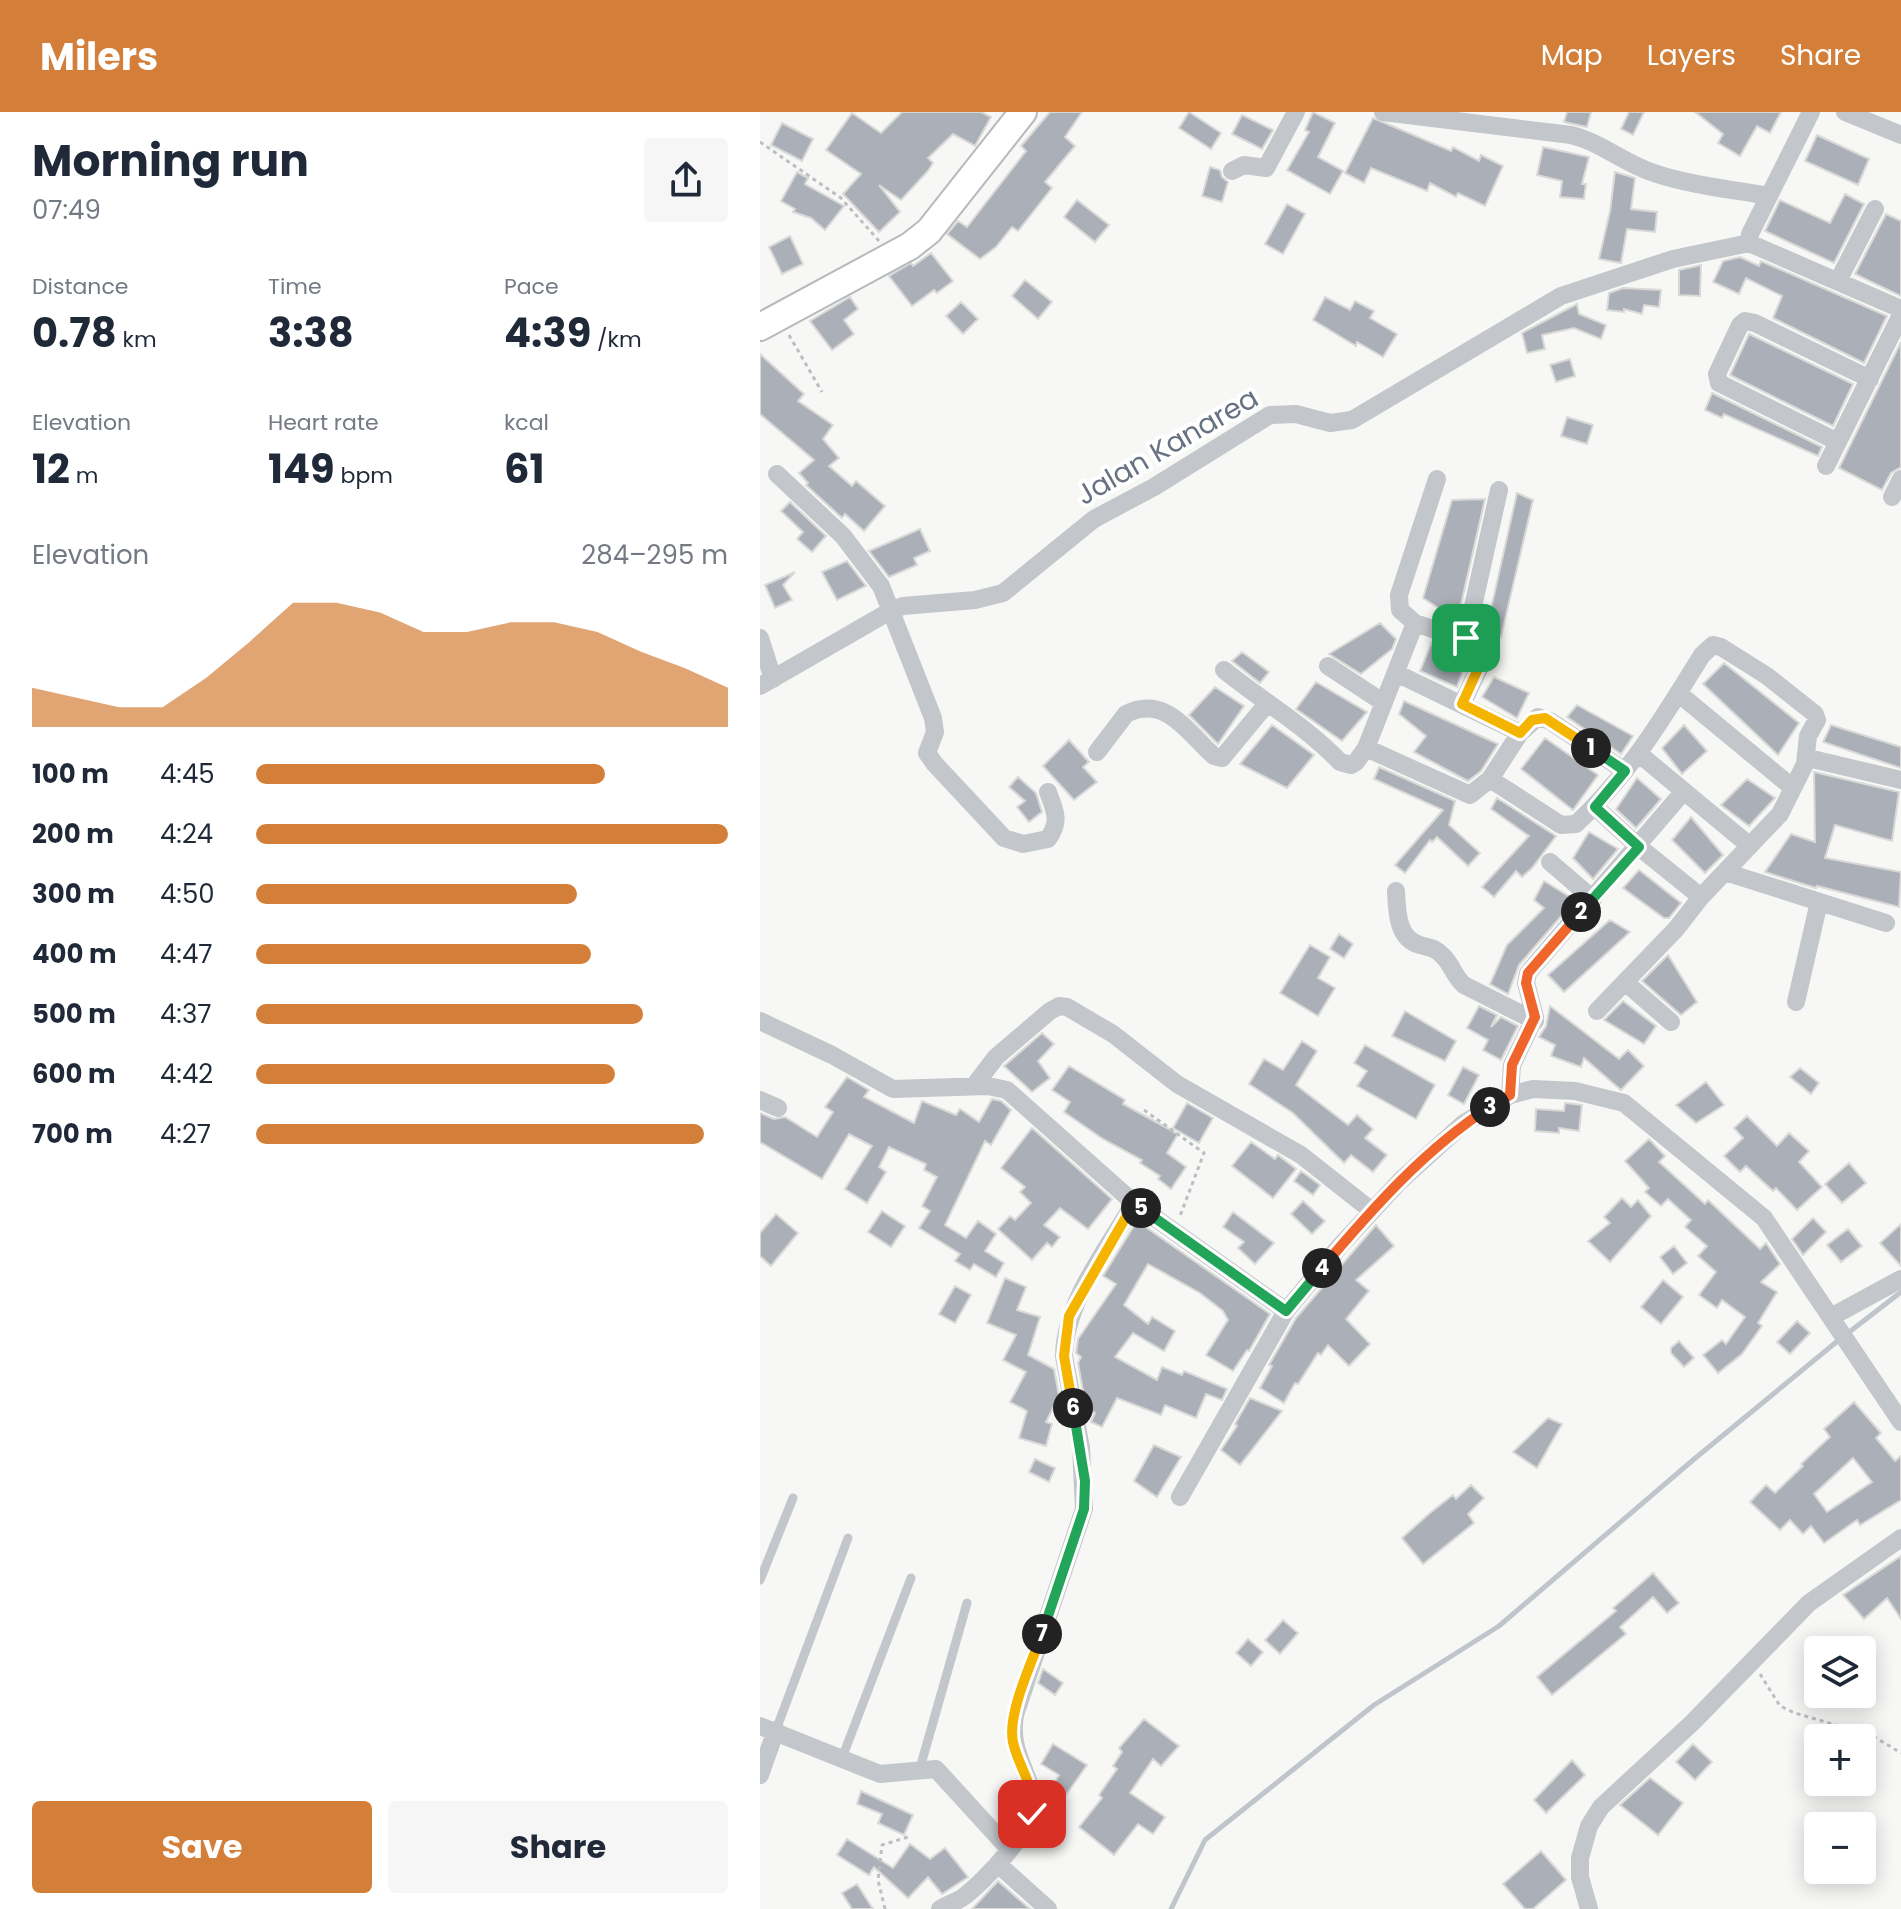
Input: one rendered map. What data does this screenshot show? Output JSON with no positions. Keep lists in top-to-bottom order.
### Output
{
  "streets": {
    "street": ["Jalan Kanarea"]
  },
  "page": {
    "header": "Milers",
    "nav": ["Map", "Layers", "Share"],
    "heading": ["Morning run", "07:49"],
    "stats": [
      ["Distance", "0.78 km"],
      ["Time", "3:38"],
      ["Pace", "4:39 /km"],
      ["Elevation", "12 m"],
      ["Heart rate", "149 bpm"],
      ["kcal", "61"]
    ],
    "chart": ["Elevation", "284–295 m"],
    "pins": [
      "1",
      "2",
      "3",
      "5",
      "4",
      "6",
      "7"
    ],
    "list": [
      {
        "name": "100 m",
        "note": "4:45"
      },
      {
        "name": "200 m",
        "note": "4:24"
      },
      {
        "name": "300 m",
        "note": "4:50"
      },
      {
        "name": "400 m",
        "note": "4:47"
      },
      {
        "name": "500 m",
        "note": "4:37"
      },
      {
        "name": "600 m",
        "note": "4:42"
      },
      {
        "name": "700 m",
        "note": "4:27"
      }
    ],
    "map_buttons": ["+", "−"],
    "buttons": ["Save", "Share"]
  }
}
